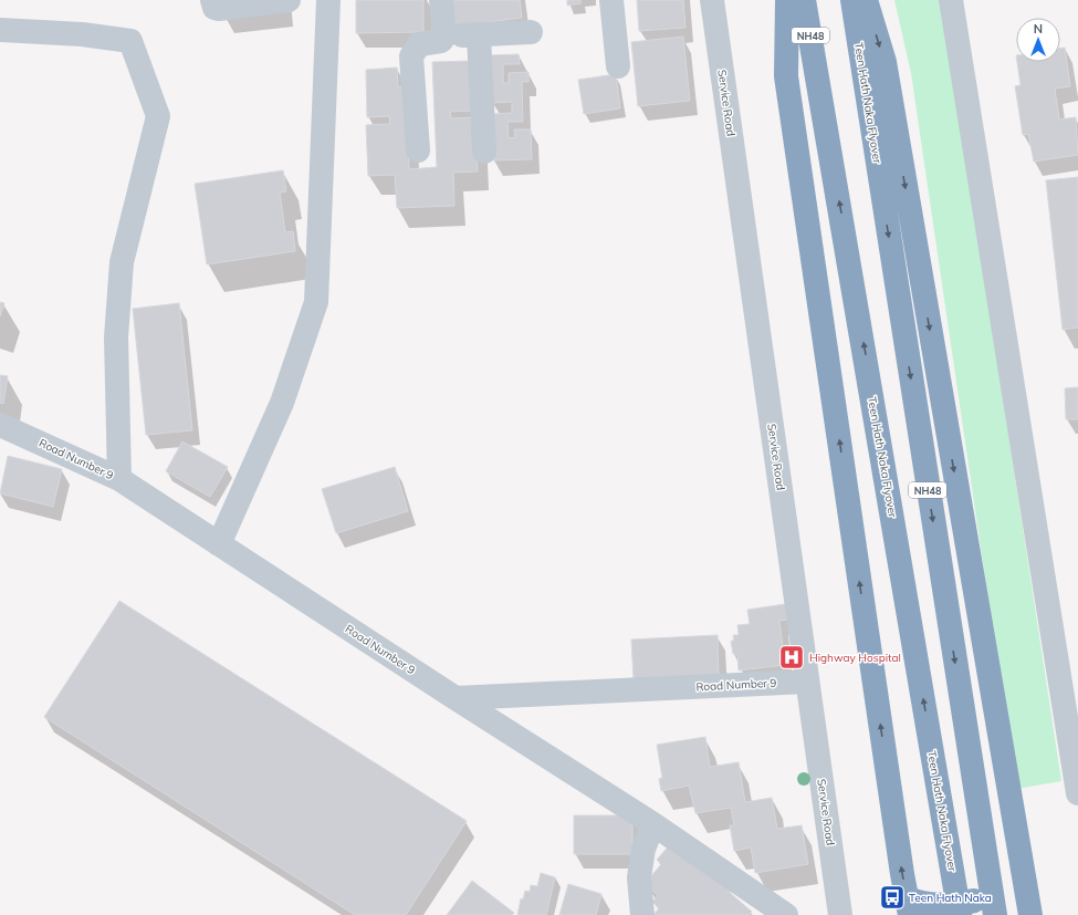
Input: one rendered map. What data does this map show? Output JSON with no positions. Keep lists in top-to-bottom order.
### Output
{
  "streets": {
    "highway": ["NH48", "Teen Hath Naka Flyover"],
    "street": ["Service Road", "Road Number 9"]
  },
  "crossings": [
    ["Service Road", "Road Number 9"]
  ],
  "places": {
    "hospital": ["Highway Hospital"],
    "bus stop": ["Teen Hath Naka"]
  },
  "north": "top"
}
